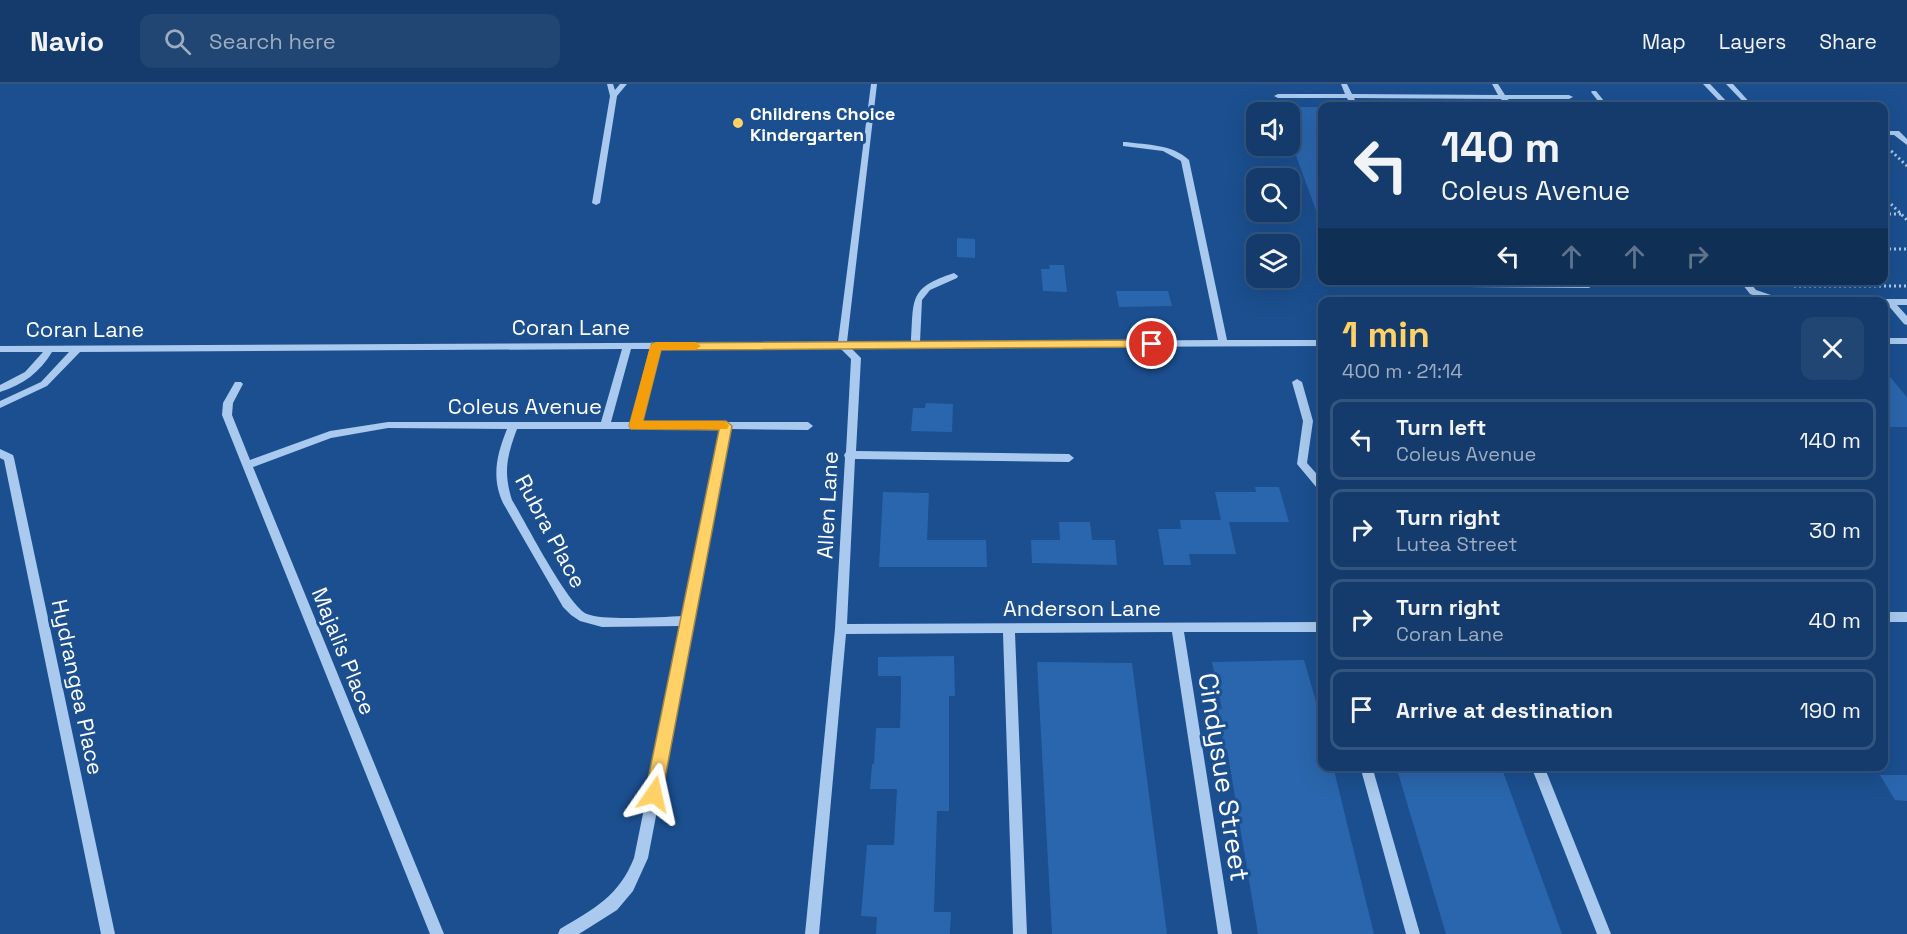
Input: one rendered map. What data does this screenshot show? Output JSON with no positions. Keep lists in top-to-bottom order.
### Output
{
  "streets": {
    "street": [
      "Coran Lane",
      "Coleus Avenue",
      "Allen Lane",
      "Rubra Place",
      "Anderson Lane",
      "Majalis Place",
      "Hydrangea Place",
      "Cindysue Street"
    ]
  },
  "crossings": [
    ["Coran Lane", "Allen Lane"],
    ["Coleus Avenue", "Rubra Place"],
    ["Coleus Avenue", "Majalis Place"],
    ["Allen Lane", "Anderson Lane"],
    ["Anderson Lane", "Cindysue Street"]
  ],
  "places": ["Childrens Choice Kindergarten"],
  "page": {
    "header": "Navio",
    "search": "Search here",
    "nav": ["Map", "Layers", "Share"],
    "turn": ["140 m", "Coleus Avenue"],
    "heading": ["1 min", "400 m · 21:14"],
    "list": [
      {
        "name": "Turn left",
        "note": "Coleus Avenue",
        "value": "140 m"
      },
      {
        "name": "Turn right",
        "note": "Lutea Street",
        "value": "30 m"
      },
      {
        "name": "Turn right",
        "note": "Coran Lane",
        "value": "40 m"
      },
      {
        "name": "Arrive at destination",
        "value": "190 m"
      }
    ]
  }
}
